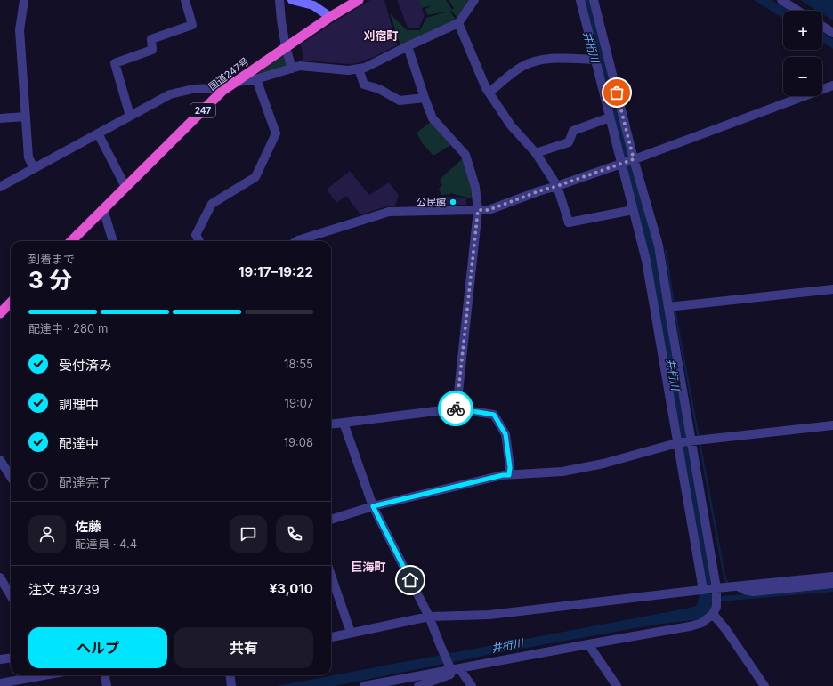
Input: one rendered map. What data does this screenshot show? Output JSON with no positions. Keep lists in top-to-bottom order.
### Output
{
  "streets": {
    "highway": ["国道247号", "247"]
  },
  "districts": ["刈宿町", "巨海町"],
  "water": ["井桁川"],
  "places": ["公民館"],
  "page": {
    "map_buttons": ["+", "−"],
    "heading": ["3 分", "到着まで", "19:17–19:22"],
    "panel": [
      "佐藤",
      "配達員 · 4.4",
      "注文 #3739",
      "¥3,010"
    ],
    "bar": "配達中 · 280 m",
    "list": [
      ["受付済み", "18:55"],
      ["調理中", "19:07"],
      ["配達中", "19:08"],
      "配達完了"
    ],
    "buttons": ["ヘルプ", "共有"]
  }
}
